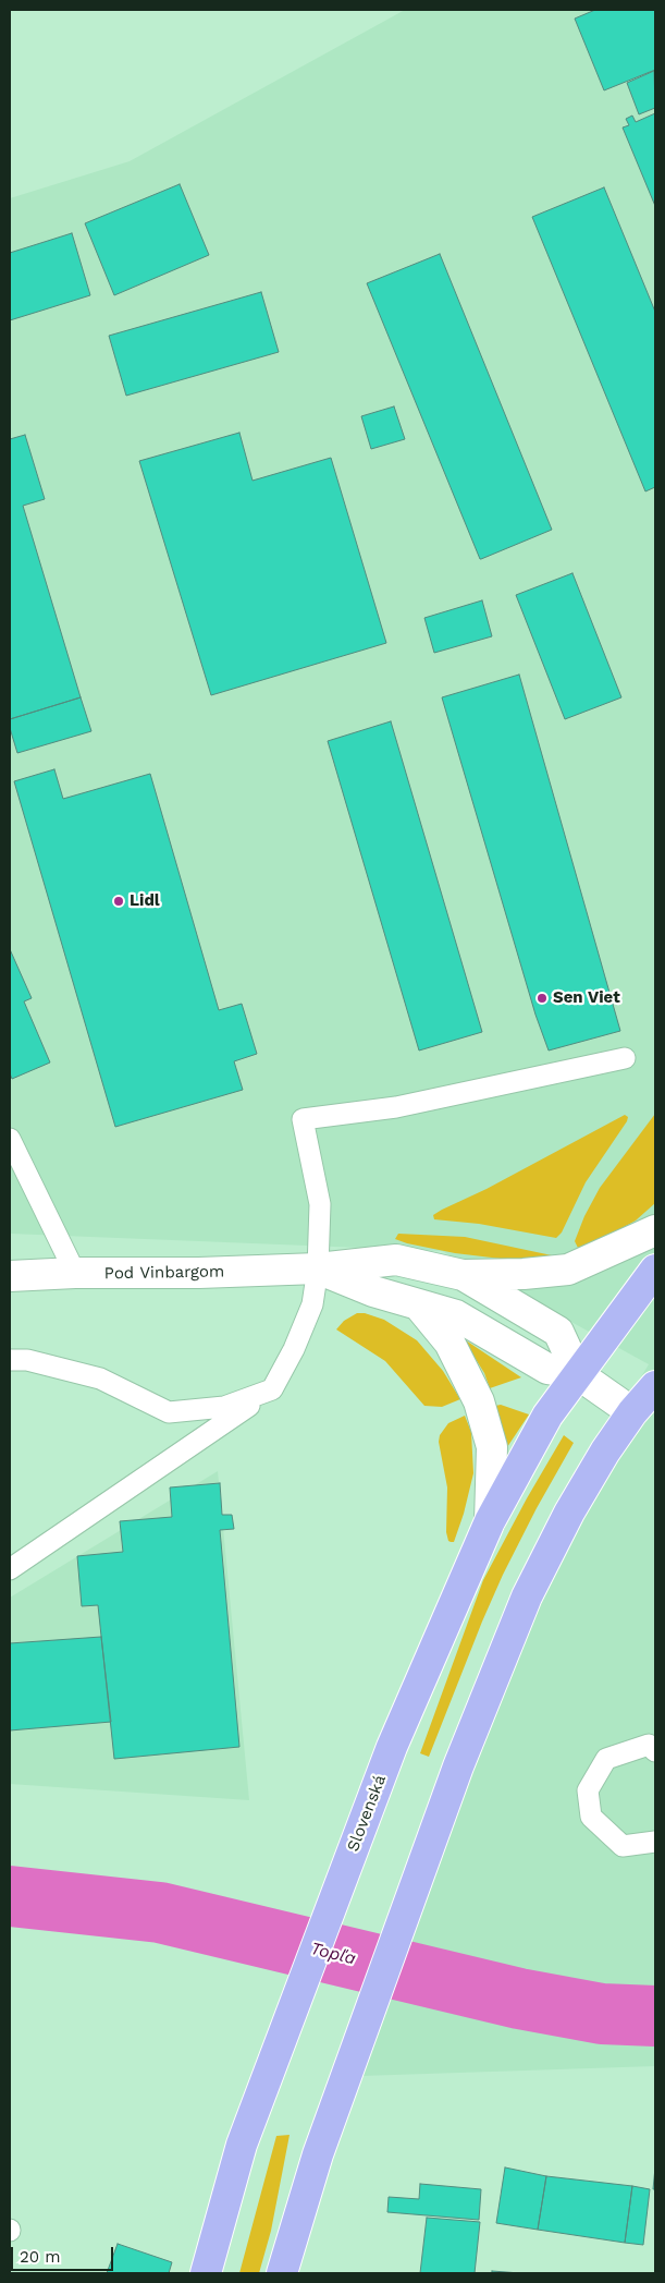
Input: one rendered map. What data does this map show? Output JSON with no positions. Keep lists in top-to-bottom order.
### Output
{
  "streets": {
    "main road": ["Slovenská"],
    "street": ["Pod Vinbargom"]
  },
  "crossings": [
    ["Pod Vinbargom", "Slovenská"]
  ],
  "water": ["Topľa"],
  "places": ["Lidl", "Sen Viet"],
  "scale_bar": "20 m"
}
